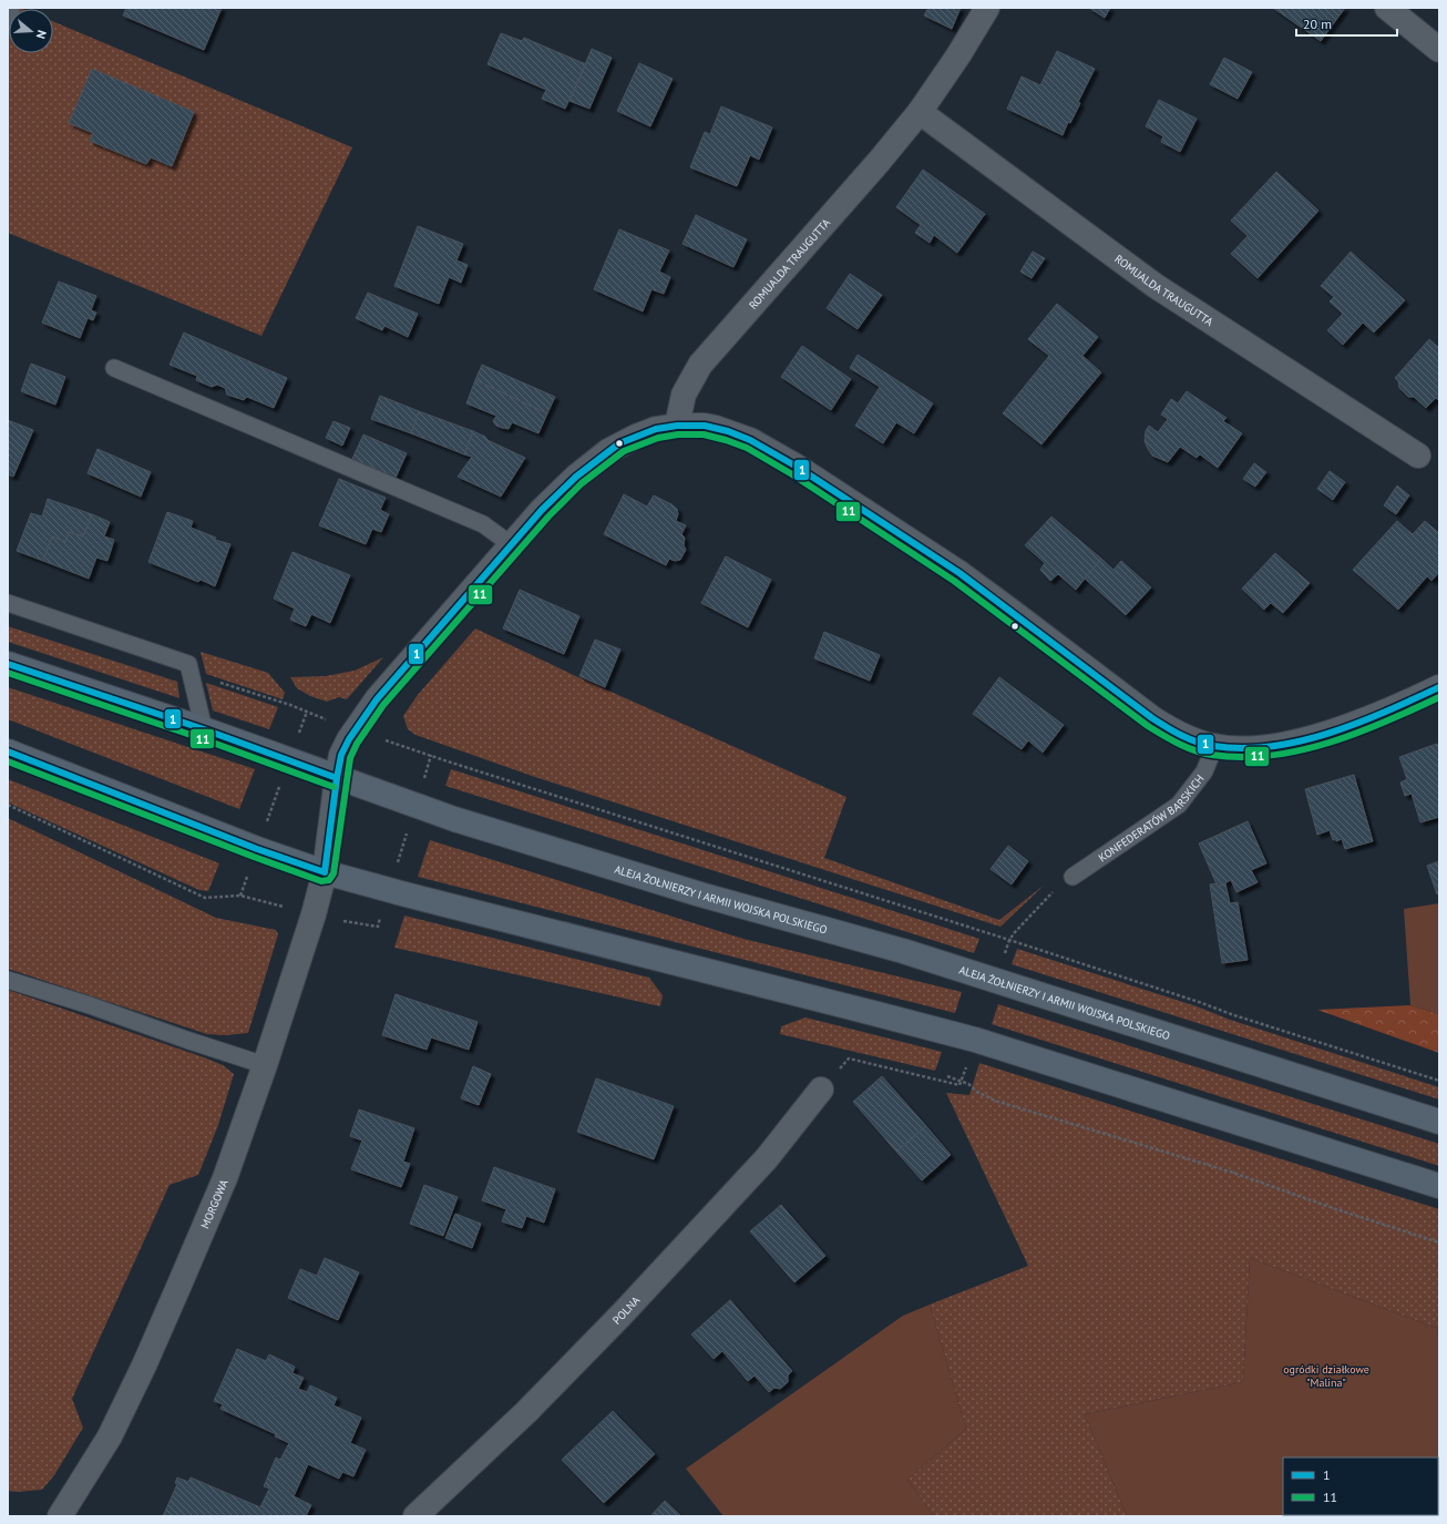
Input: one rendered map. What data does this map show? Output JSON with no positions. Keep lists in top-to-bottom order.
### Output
{
  "streets": {
    "main road": ["ALEJA ŻOŁNIERZY I ARMII WOJSKA POLSKIEGO"],
    "street": ["ROMUALDA TRAUGUTTA", "MORGOWA", "POLNA"],
    "lane": ["KONFEDERATÓW BARSKICH"]
  },
  "parks": ["ogródki działkowe \"Malina\""],
  "lines": ["transit line 1", "transit line 11"],
  "legend": ["1", "11"],
  "scale_bar": "20 m",
  "north": "right"
}
